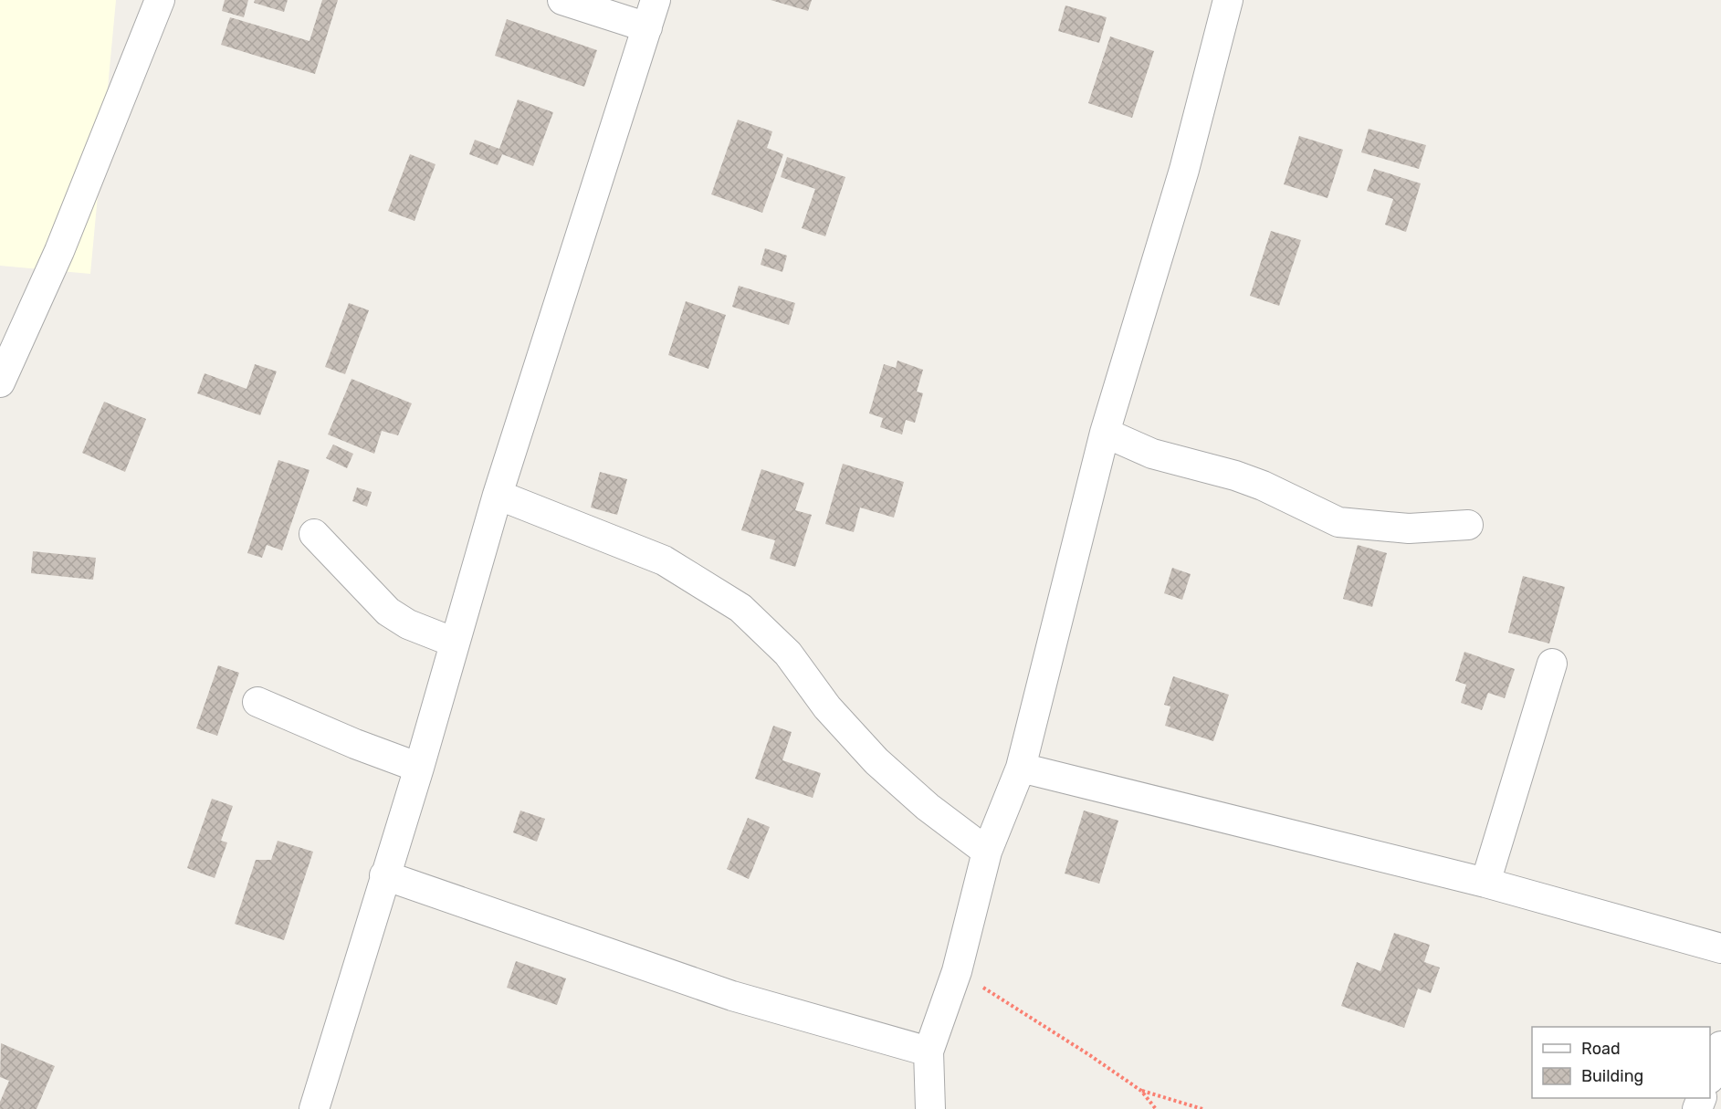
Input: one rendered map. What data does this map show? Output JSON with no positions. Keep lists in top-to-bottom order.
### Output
{
  "legend": ["Road", "Building"]
}
